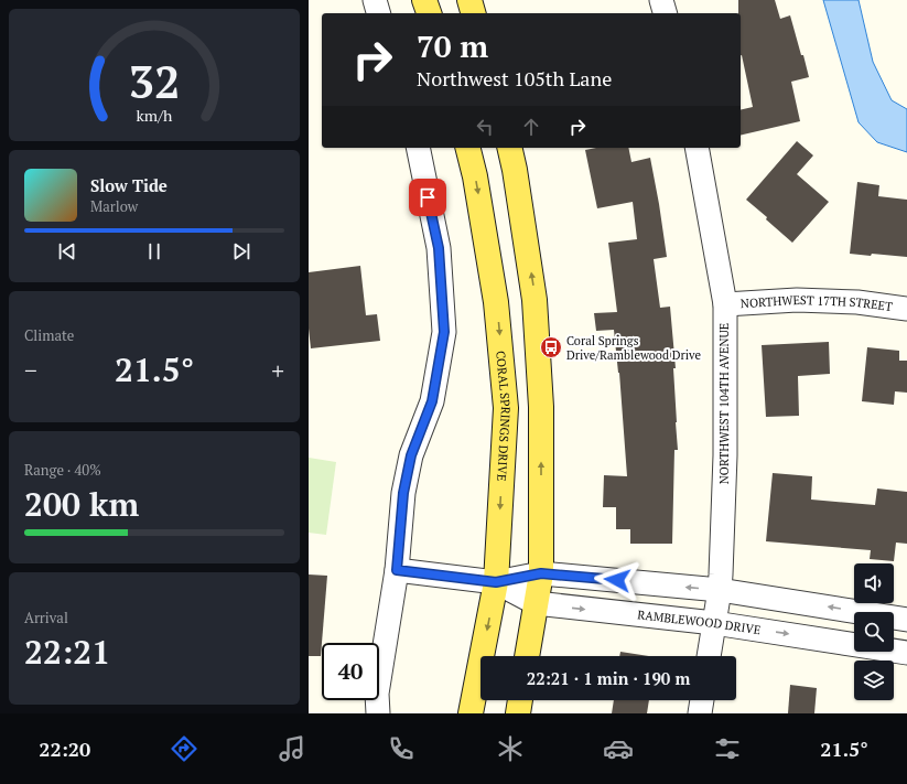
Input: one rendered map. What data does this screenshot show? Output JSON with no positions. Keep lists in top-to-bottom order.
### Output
{
  "streets": {
    "main road": ["CORAL SPRINGS DRIVE"],
    "street": ["NORTHWEST 17TH STREET", "NORTHWEST 104TH AVENUE", "RAMBLEWOOD DRIVE"]
  },
  "crossings": [
    ["NORTHWEST 17TH STREET", "NORTHWEST 104TH AVENUE"],
    ["NORTHWEST 104TH AVENUE", "RAMBLEWOOD DRIVE"],
    ["CORAL SPRINGS DRIVE", "RAMBLEWOOD DRIVE"]
  ],
  "places": {
    "bus stop": ["Coral Springs Drive/Ramblewood Drive"]
  },
  "page": {
    "turn": ["70 m", "Northwest 105th Lane"],
    "song": ["Slow Tide", "Marlow"],
    "tile": [
      "Climate",
      ["Range · 40%", "200 km"],
      ["Arrival", "22:21"]
    ],
    "heat": ["−", "21.5°", "+"],
    "limit": "40",
    "trip": "22:21 · 1 min · 190 m",
    "tabs": ["22:20", "21.5°"],
    "gauge": ["32", "km/h"]
  }
}
